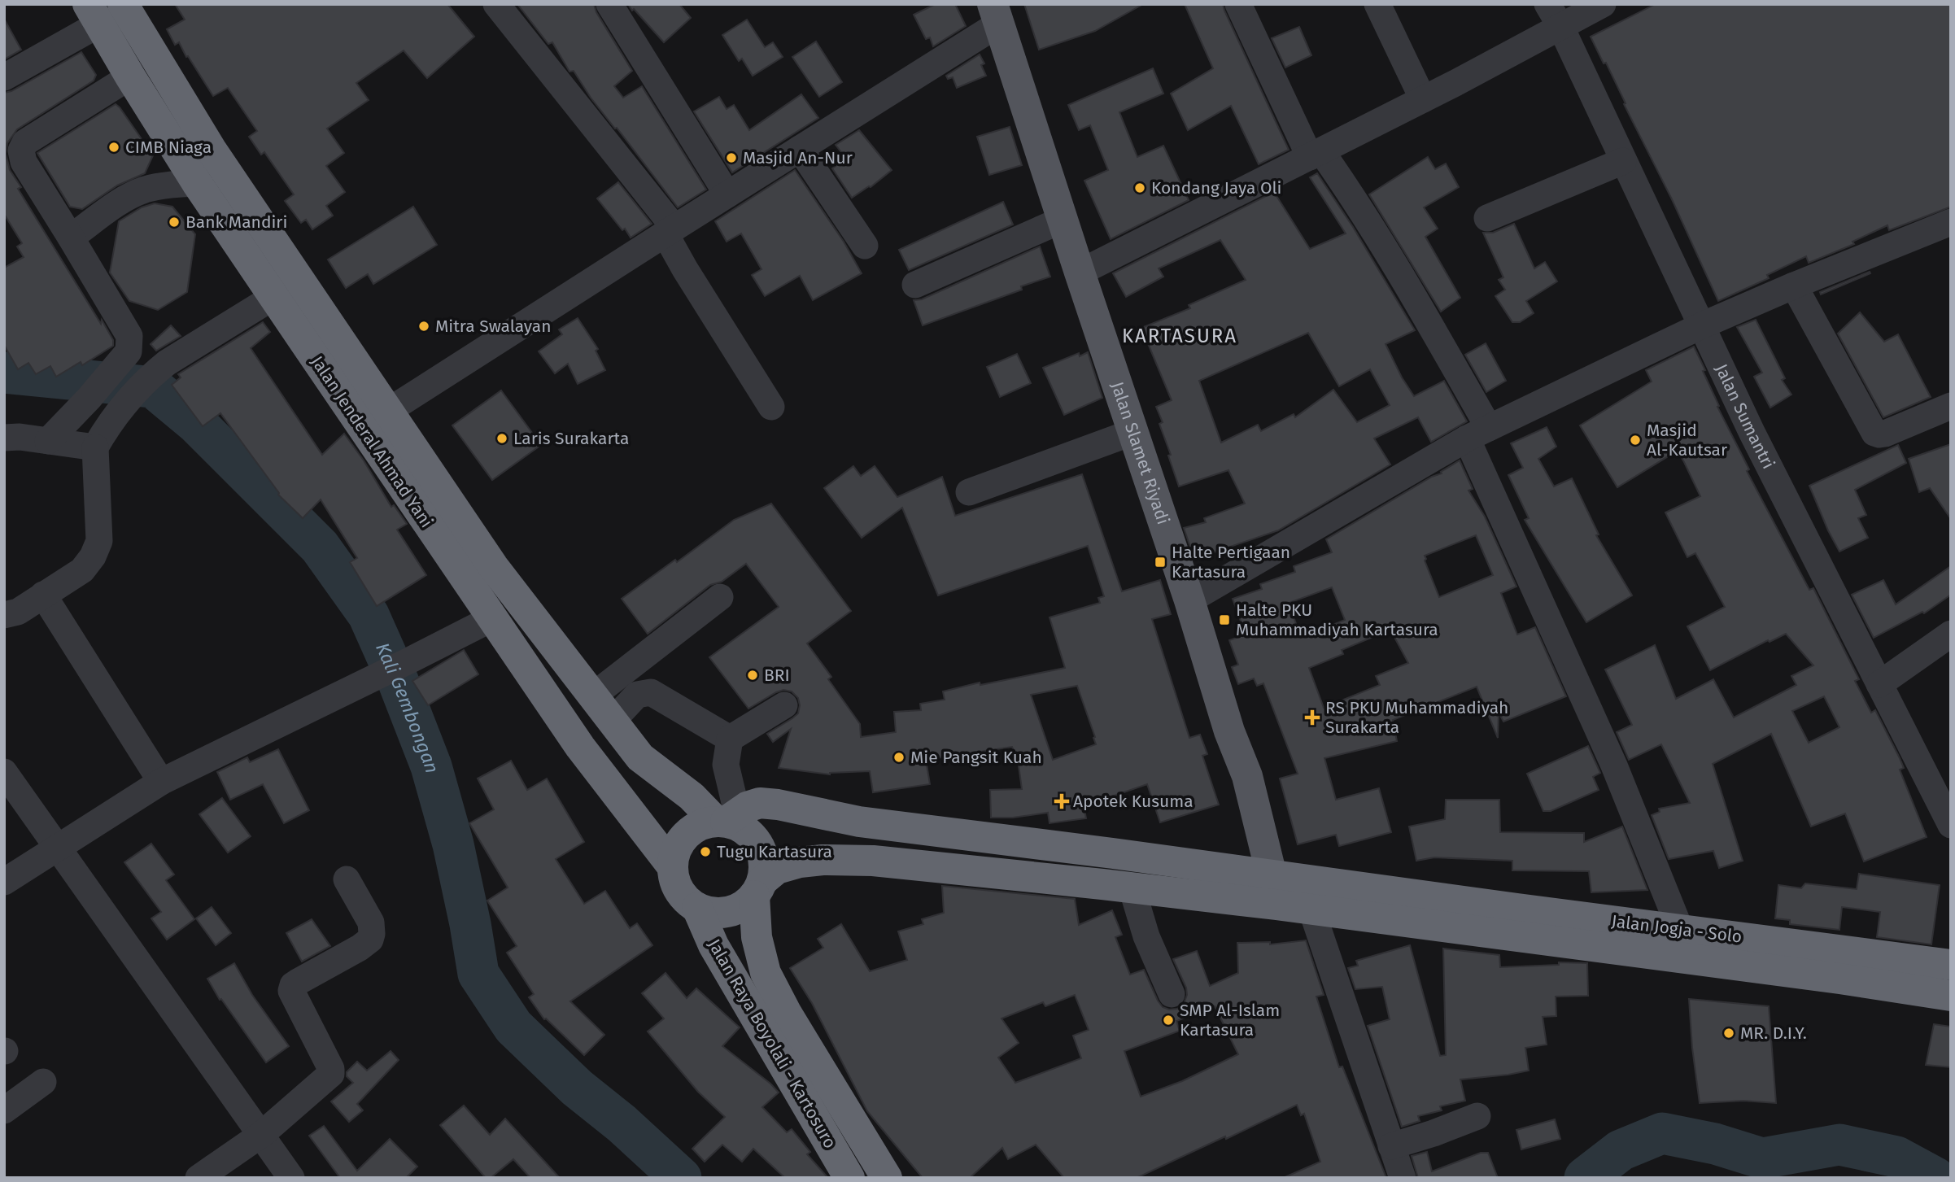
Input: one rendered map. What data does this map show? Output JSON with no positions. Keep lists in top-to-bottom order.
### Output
{
  "streets": {
    "highway": ["Jalan Jenderal Ahmad Yani", "Jalan Jogja - Solo", "Jalan Raya Boyolali - Kartosuro"],
    "main road": ["Jalan Slamet Riyadi"],
    "street": ["Jalan Sumantri"]
  },
  "crossings": [
    ["Jalan Jenderal Ahmad Yani", "Jalan Raya Boyolali - Kartosuro"]
  ],
  "districts": ["KARTASURA"],
  "water": ["Kali Gembongan"],
  "places": {
    "other": [
      "CIMB Niaga",
      "Masjid An-Nur",
      "Kondang Jaya Oli",
      "Bank Mandiri",
      "Mitra Swalayan",
      "Laris Surakarta",
      "Masjid Al-Kautsar",
      "BRI",
      "Mie Pangsit Kuah",
      "Tugu Kartasura",
      "SMP Al-Islam Kartasura",
      "MR. D.I.Y."
    ],
    "transit": ["Halte Pertigaan Kartasura", "Halte PKU Muhammadiyah Kartasura"],
    "health": ["RS PKU Muhammadiyah Surakarta", "Apotek Kusuma"]
  }
}
